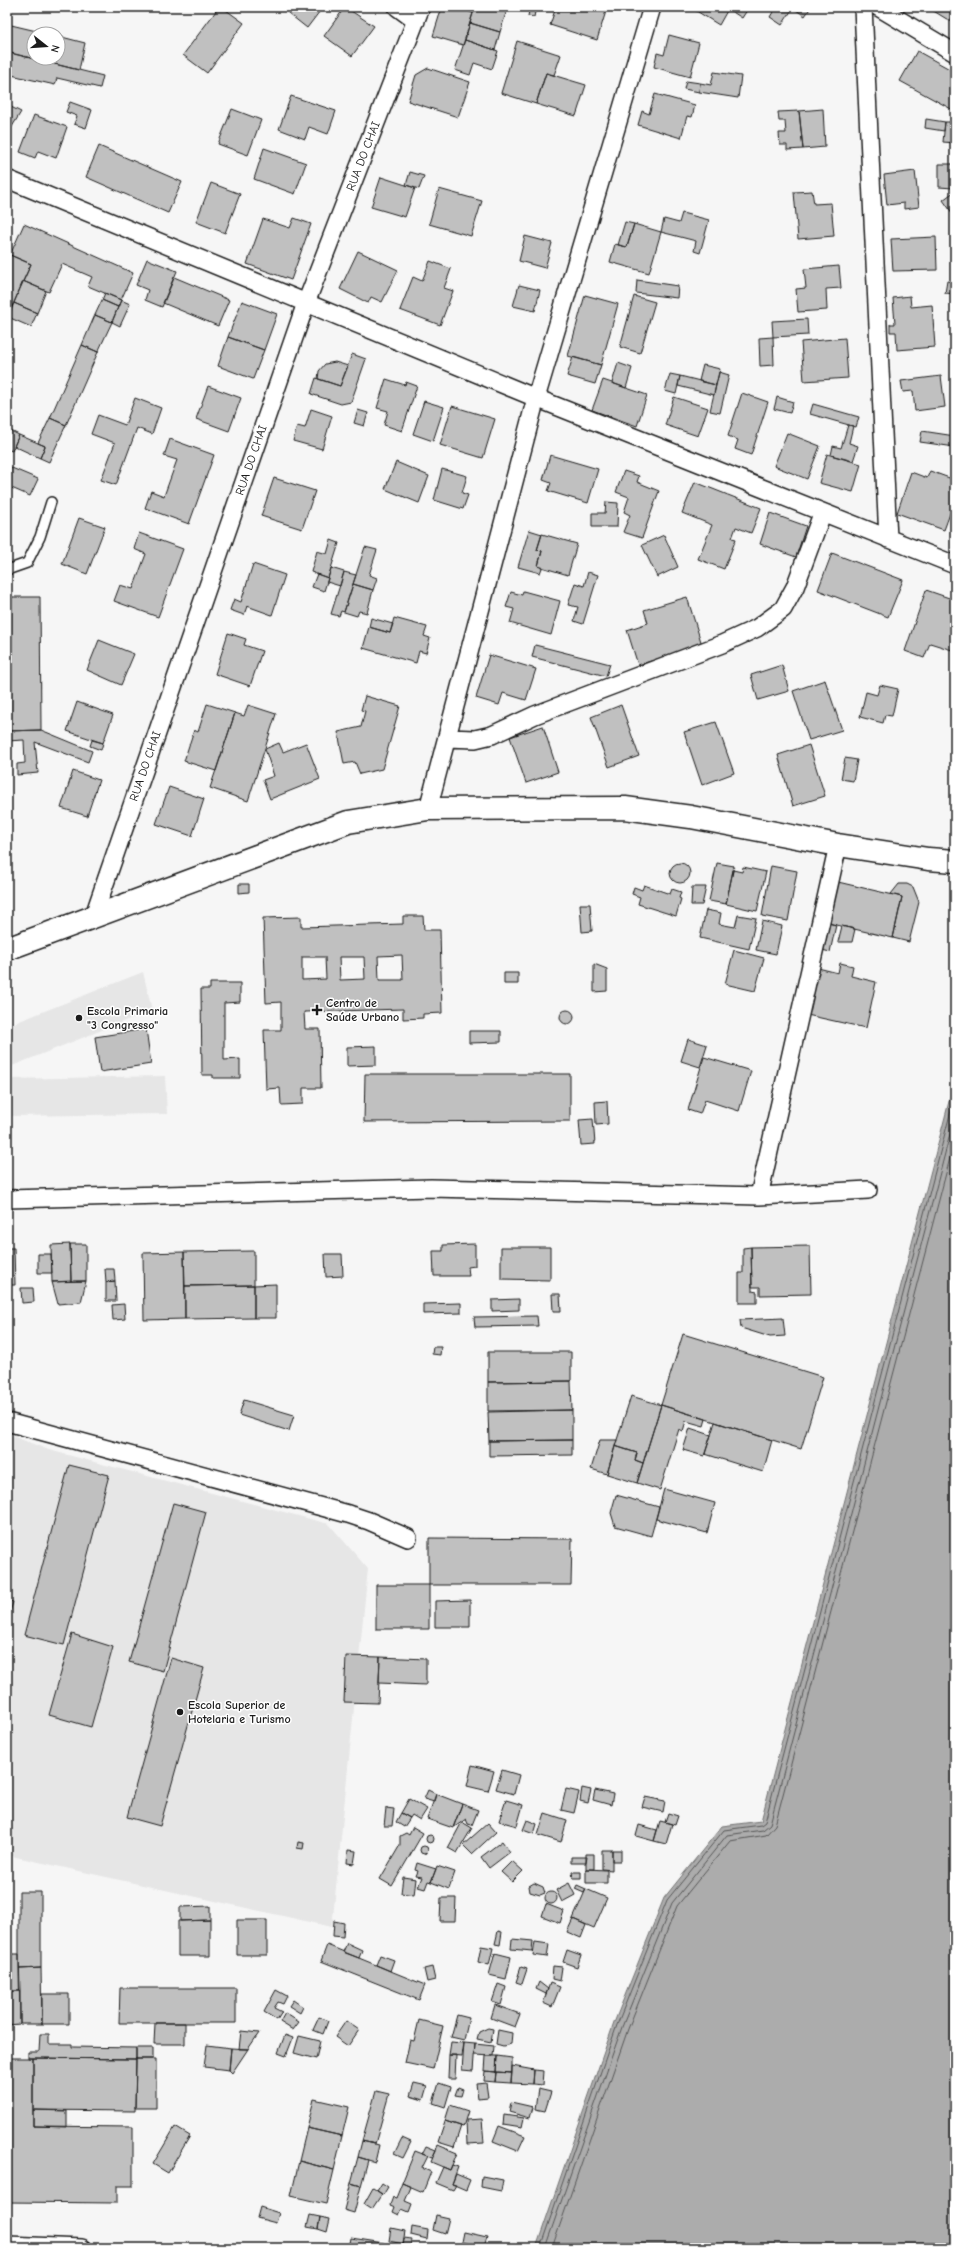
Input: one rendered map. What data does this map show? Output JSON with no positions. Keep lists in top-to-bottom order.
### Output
{
  "streets": {
    "street": ["RUA DO CHAI"]
  },
  "places": {
    "health": ["Centro de Saúde Urbano"],
    "other": ["Escola Primaria \"3 Congresso\"", "Escola Superior de Hotelaria e Turismo"]
  },
  "north": "right"
}
